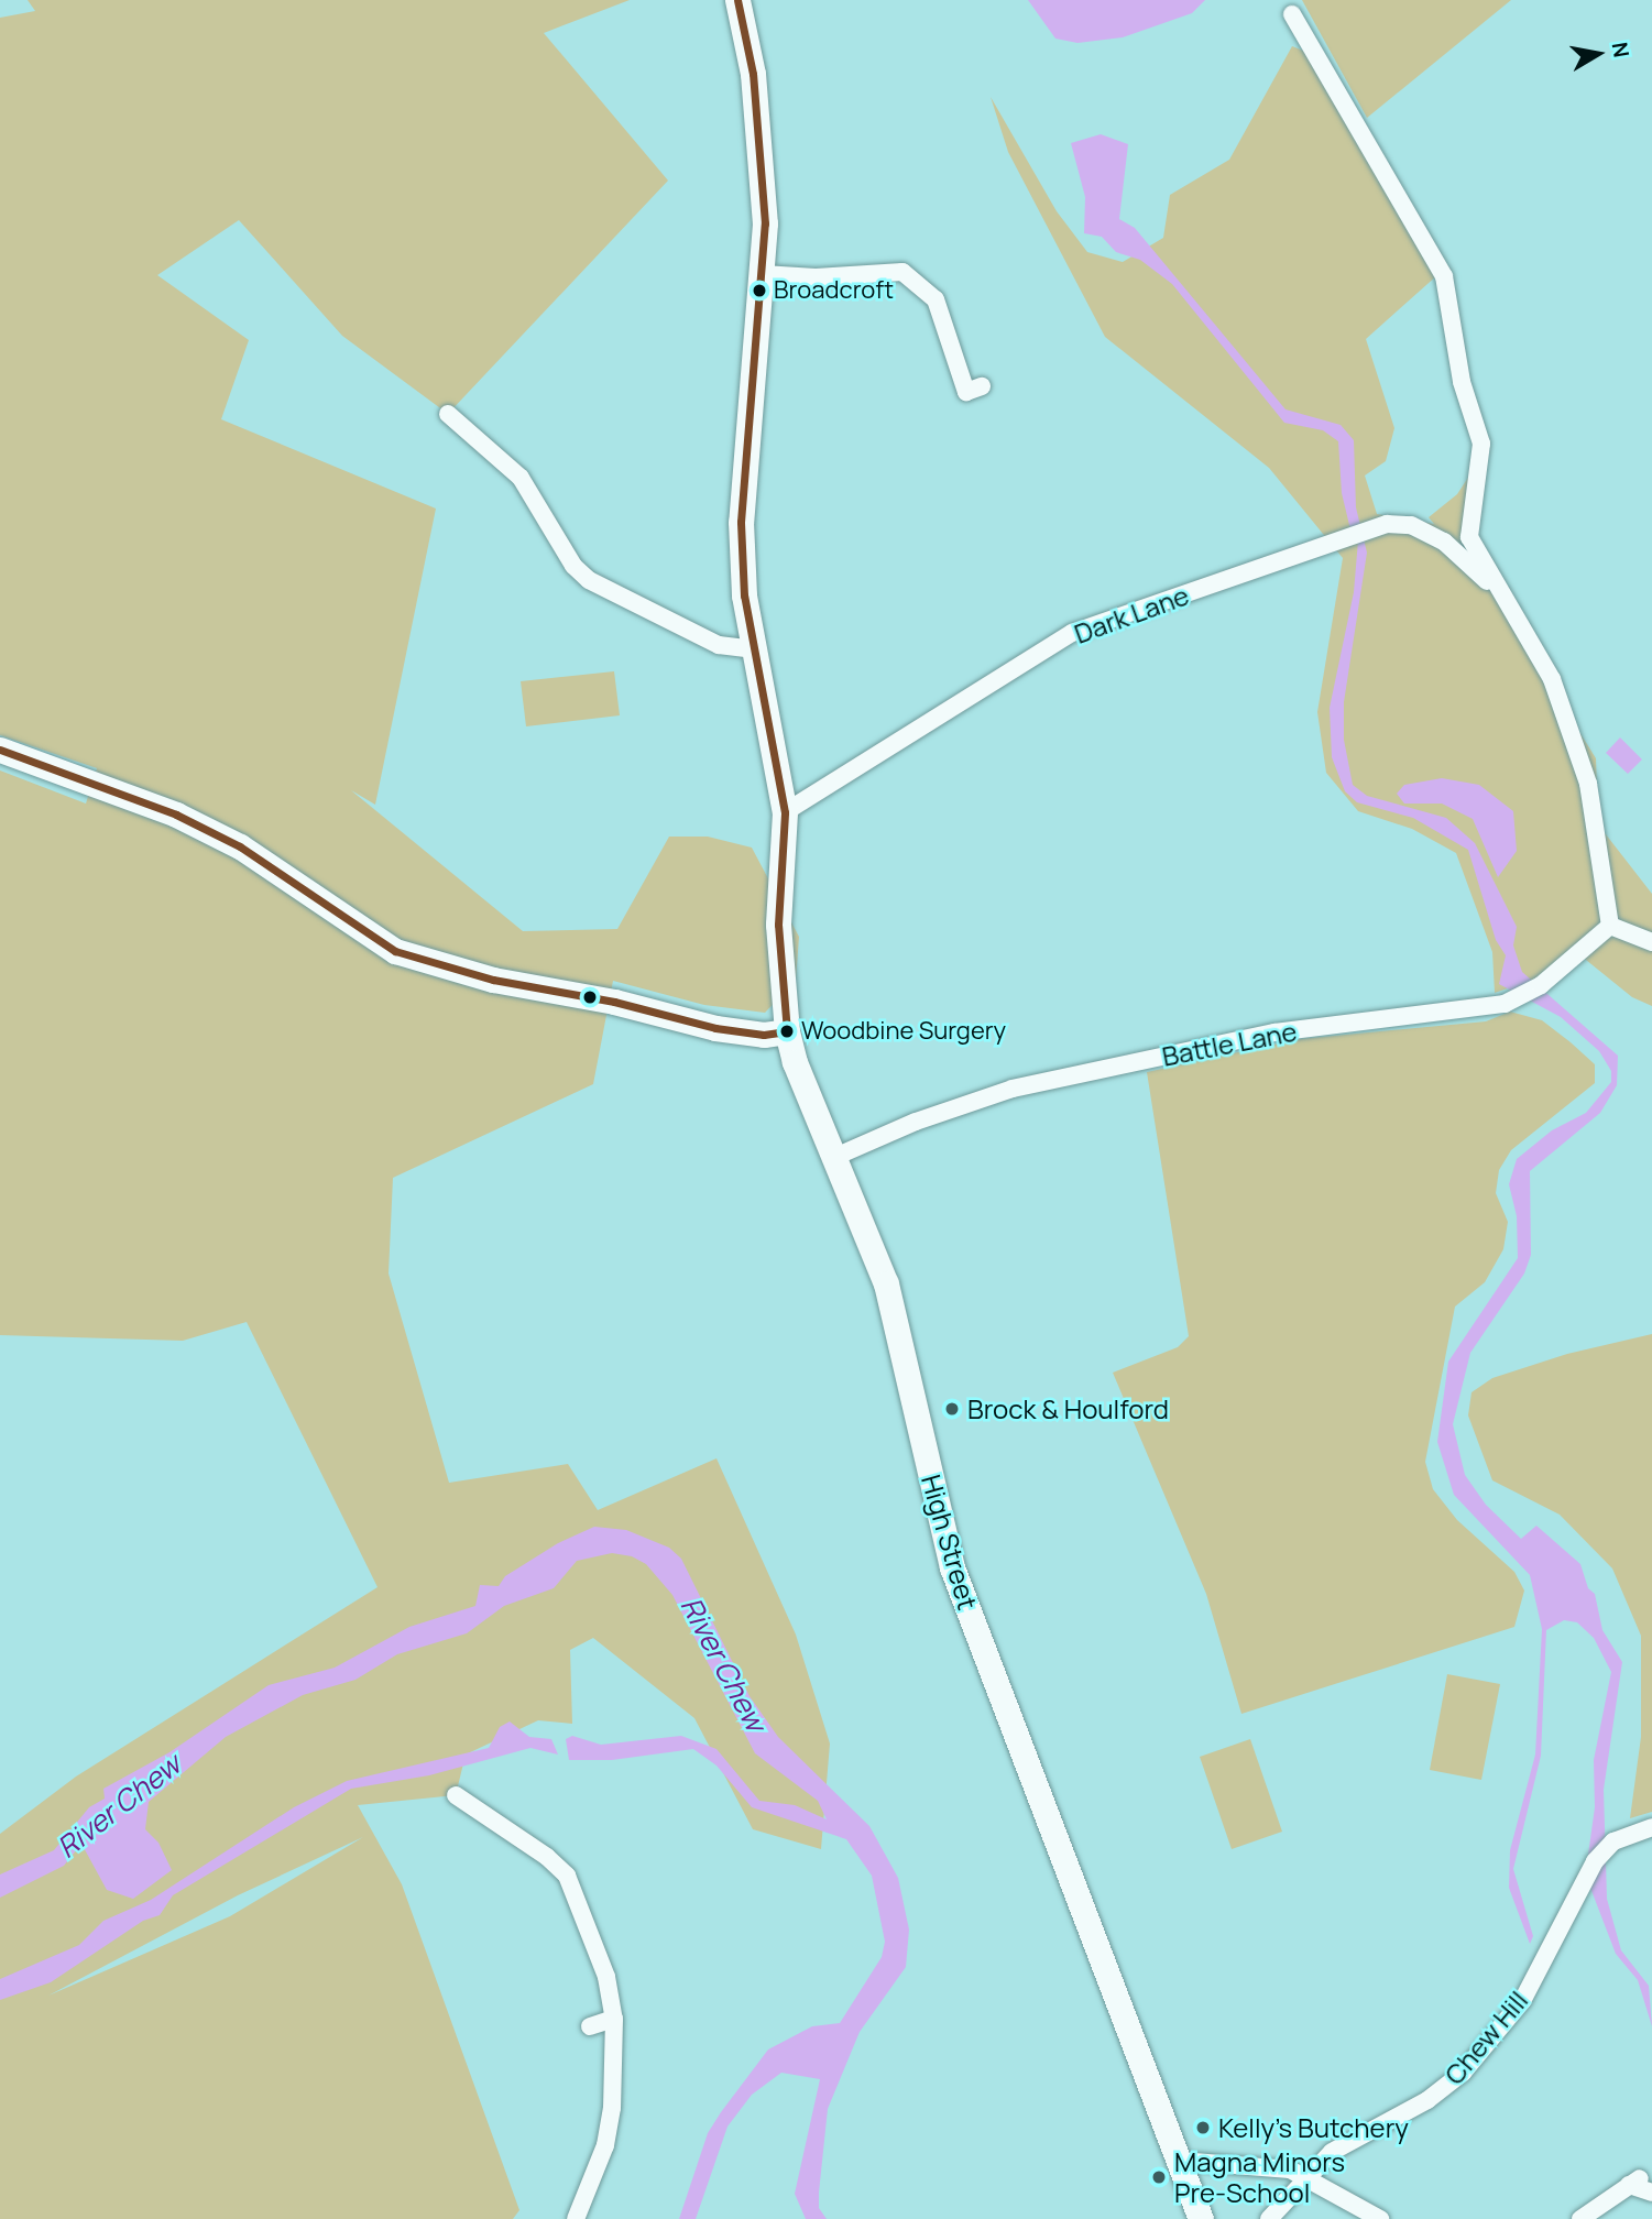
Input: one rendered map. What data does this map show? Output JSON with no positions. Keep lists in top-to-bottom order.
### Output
{
  "streets": {
    "main road": ["High Street"],
    "street": ["Dark Lane", "Battle Lane", "Chew Hill"]
  },
  "crossings": [
    ["Dark Lane", "High Street"],
    ["Battle Lane", "High Street"]
  ],
  "water": ["River Chew"],
  "places": [
    "Broadcroft",
    "Woodbine Surgery",
    "Brock & Houlford",
    "Kelly's Butchery",
    "Magna Minors Pre-School"
  ],
  "north": "right"
}
